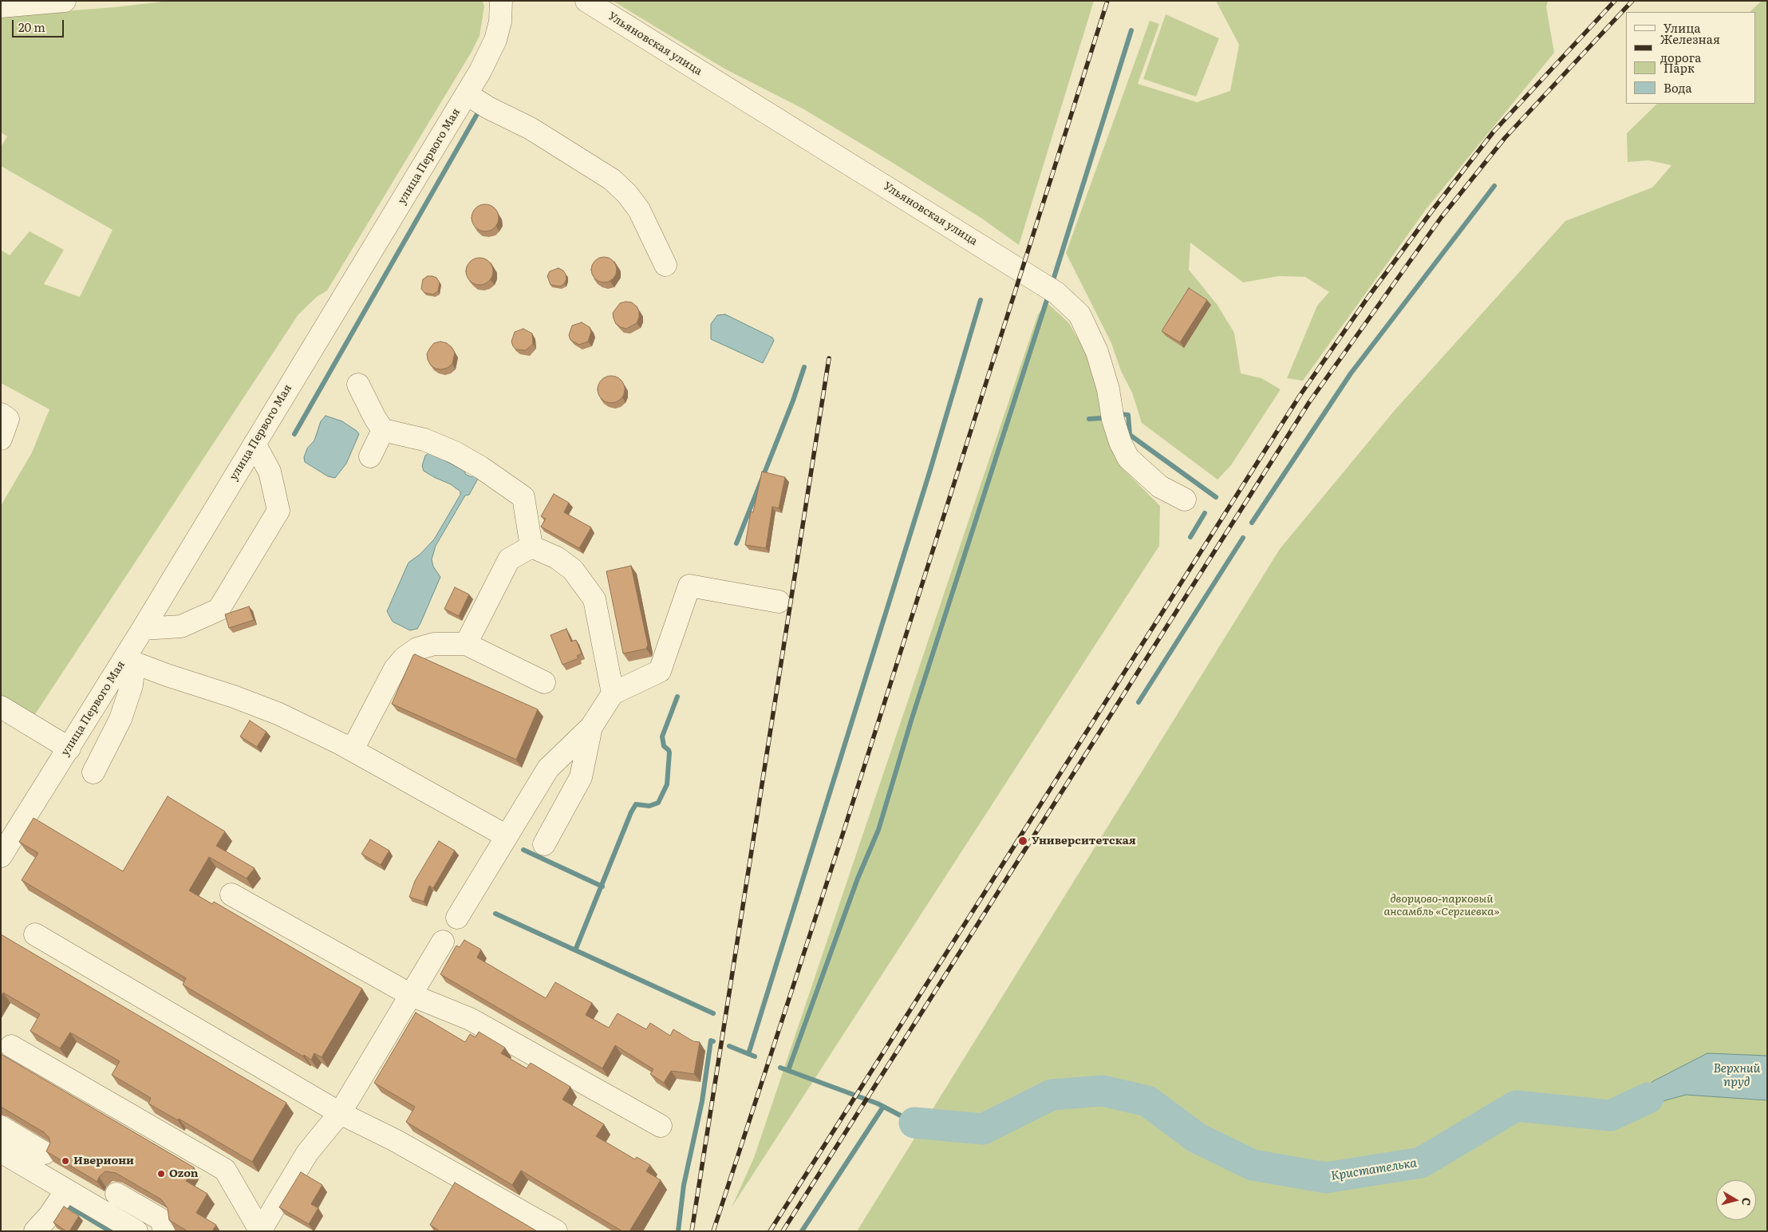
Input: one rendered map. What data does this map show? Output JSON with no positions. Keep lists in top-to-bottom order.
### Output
{
  "streets": {
    "street": ["Ульяновская улица", "улица Первого Мая"]
  },
  "water": ["Верхний пруд", "Кристателька"],
  "parks": ["дворцово-парковый ансамбль «Сергиевка»"],
  "places": ["Университетская", "Ивериони", "Ozon"],
  "legend": [
    "Улица",
    "Железная дорога",
    "Парк",
    "Вода"
  ],
  "scale_bar": "20 m",
  "north": "right"
}
